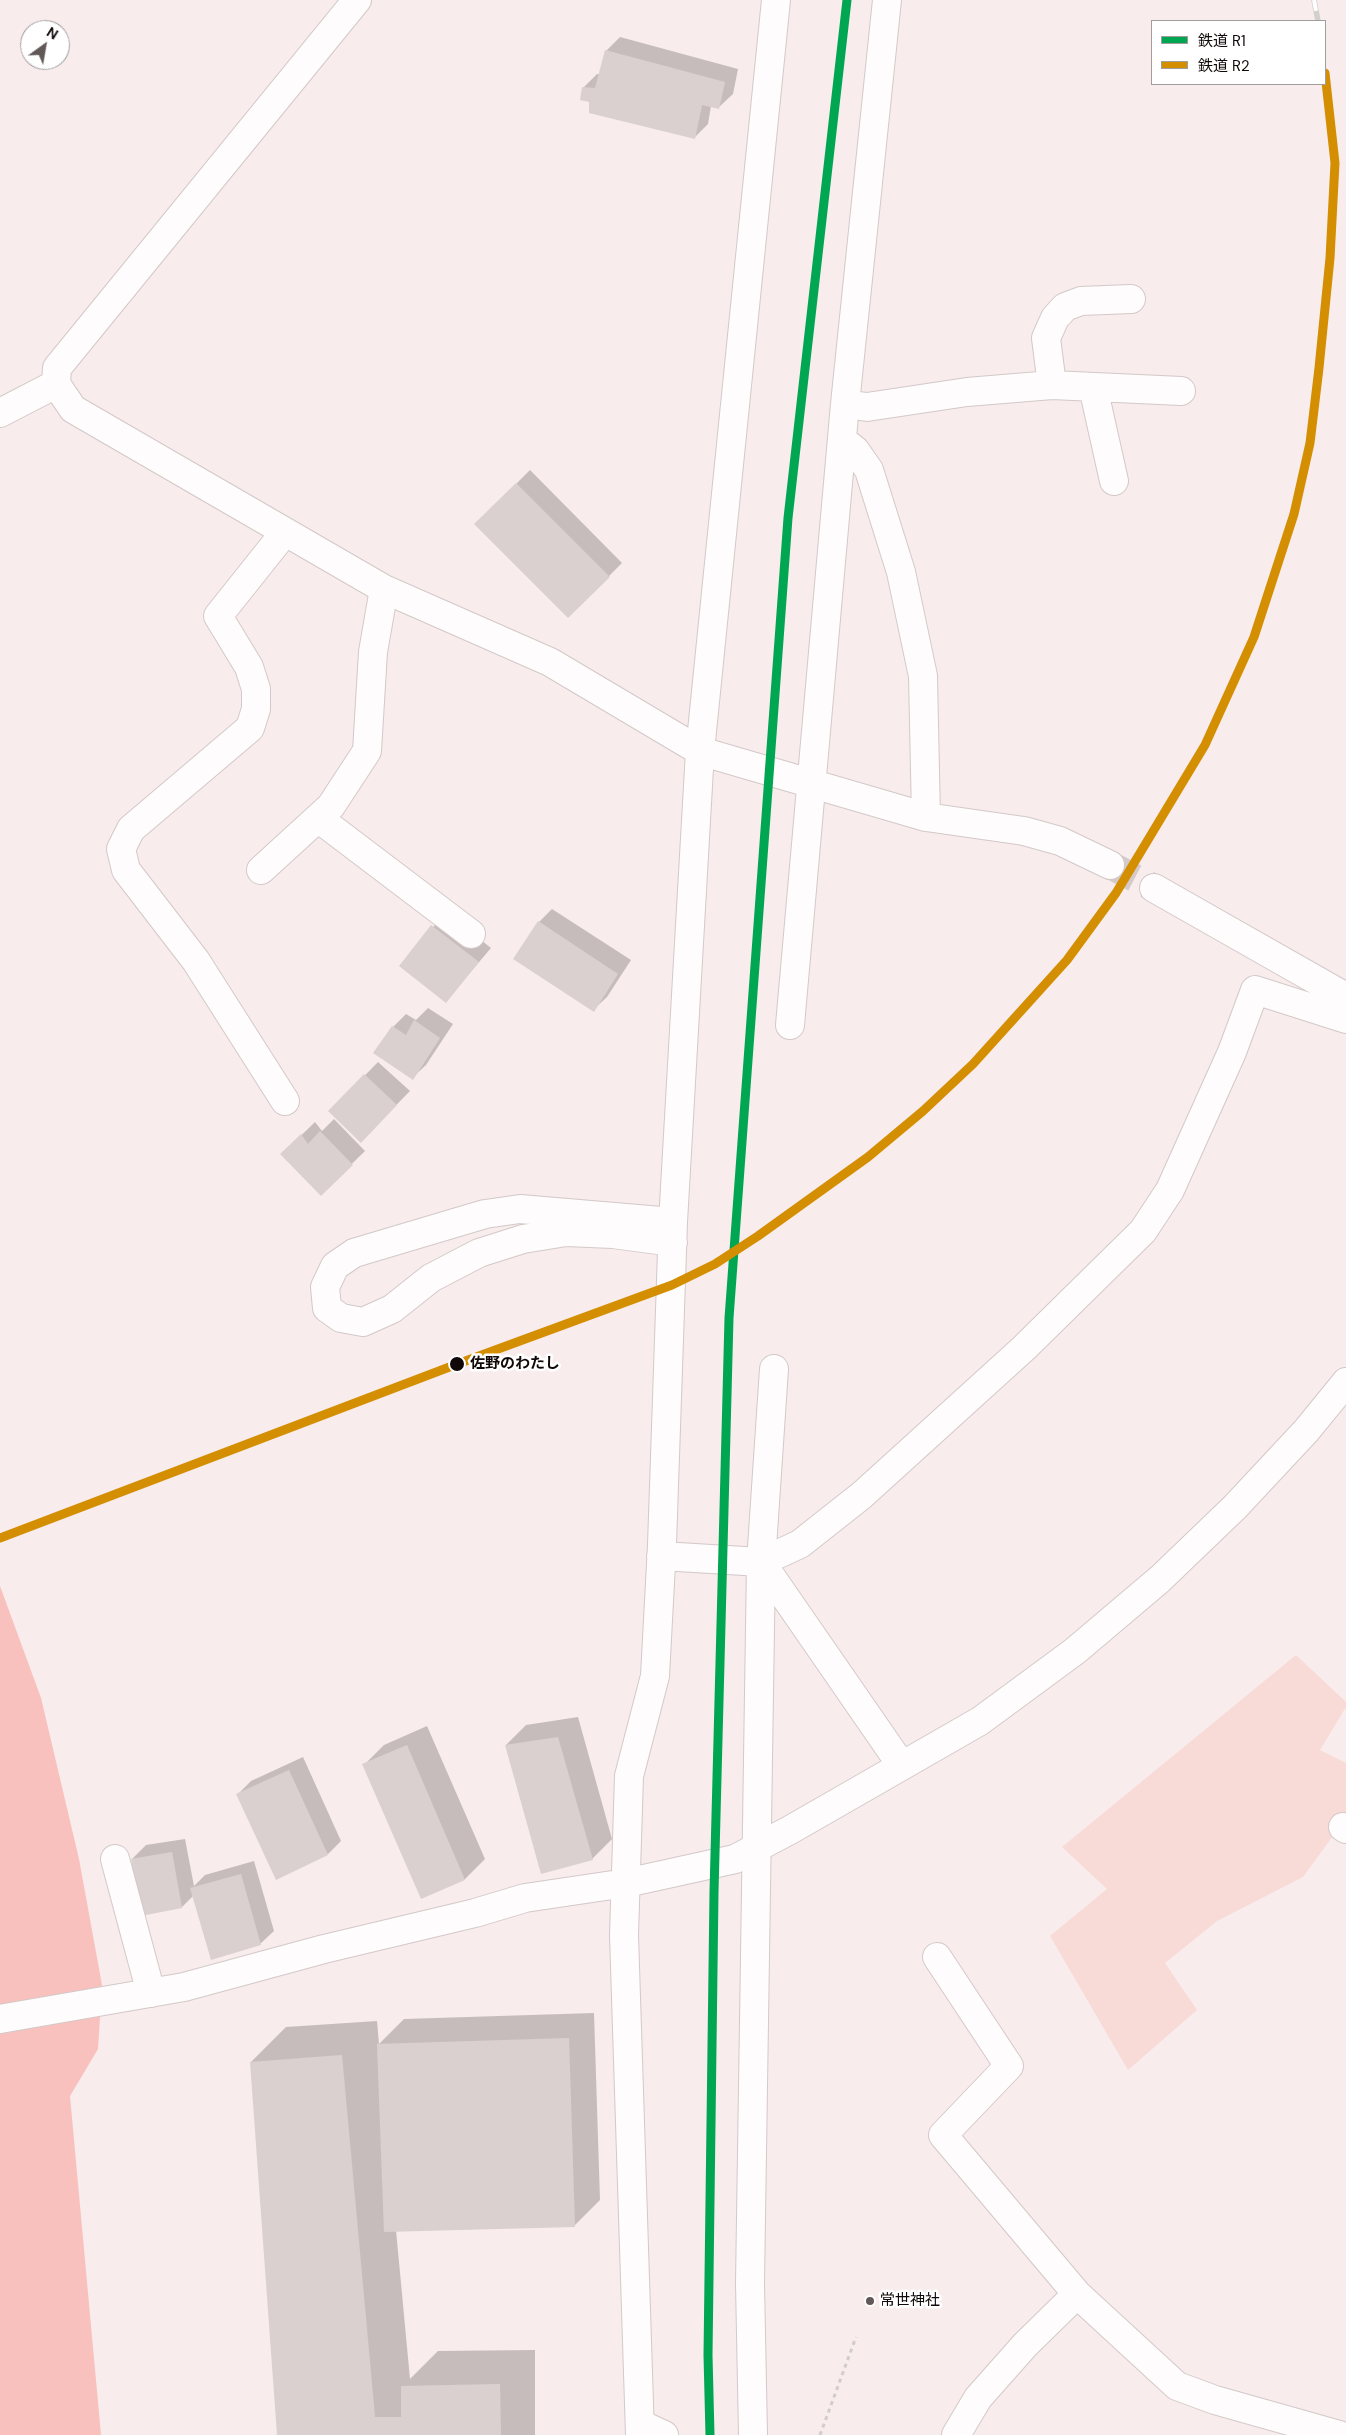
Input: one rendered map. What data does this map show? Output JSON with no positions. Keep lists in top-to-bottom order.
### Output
{
  "places": ["佐野のわたし", "常世神社"],
  "lines": ["rail line R1", "rail line R2"],
  "legend": ["鉄道 R1", "鉄道 R2"],
  "north": "top right"
}
